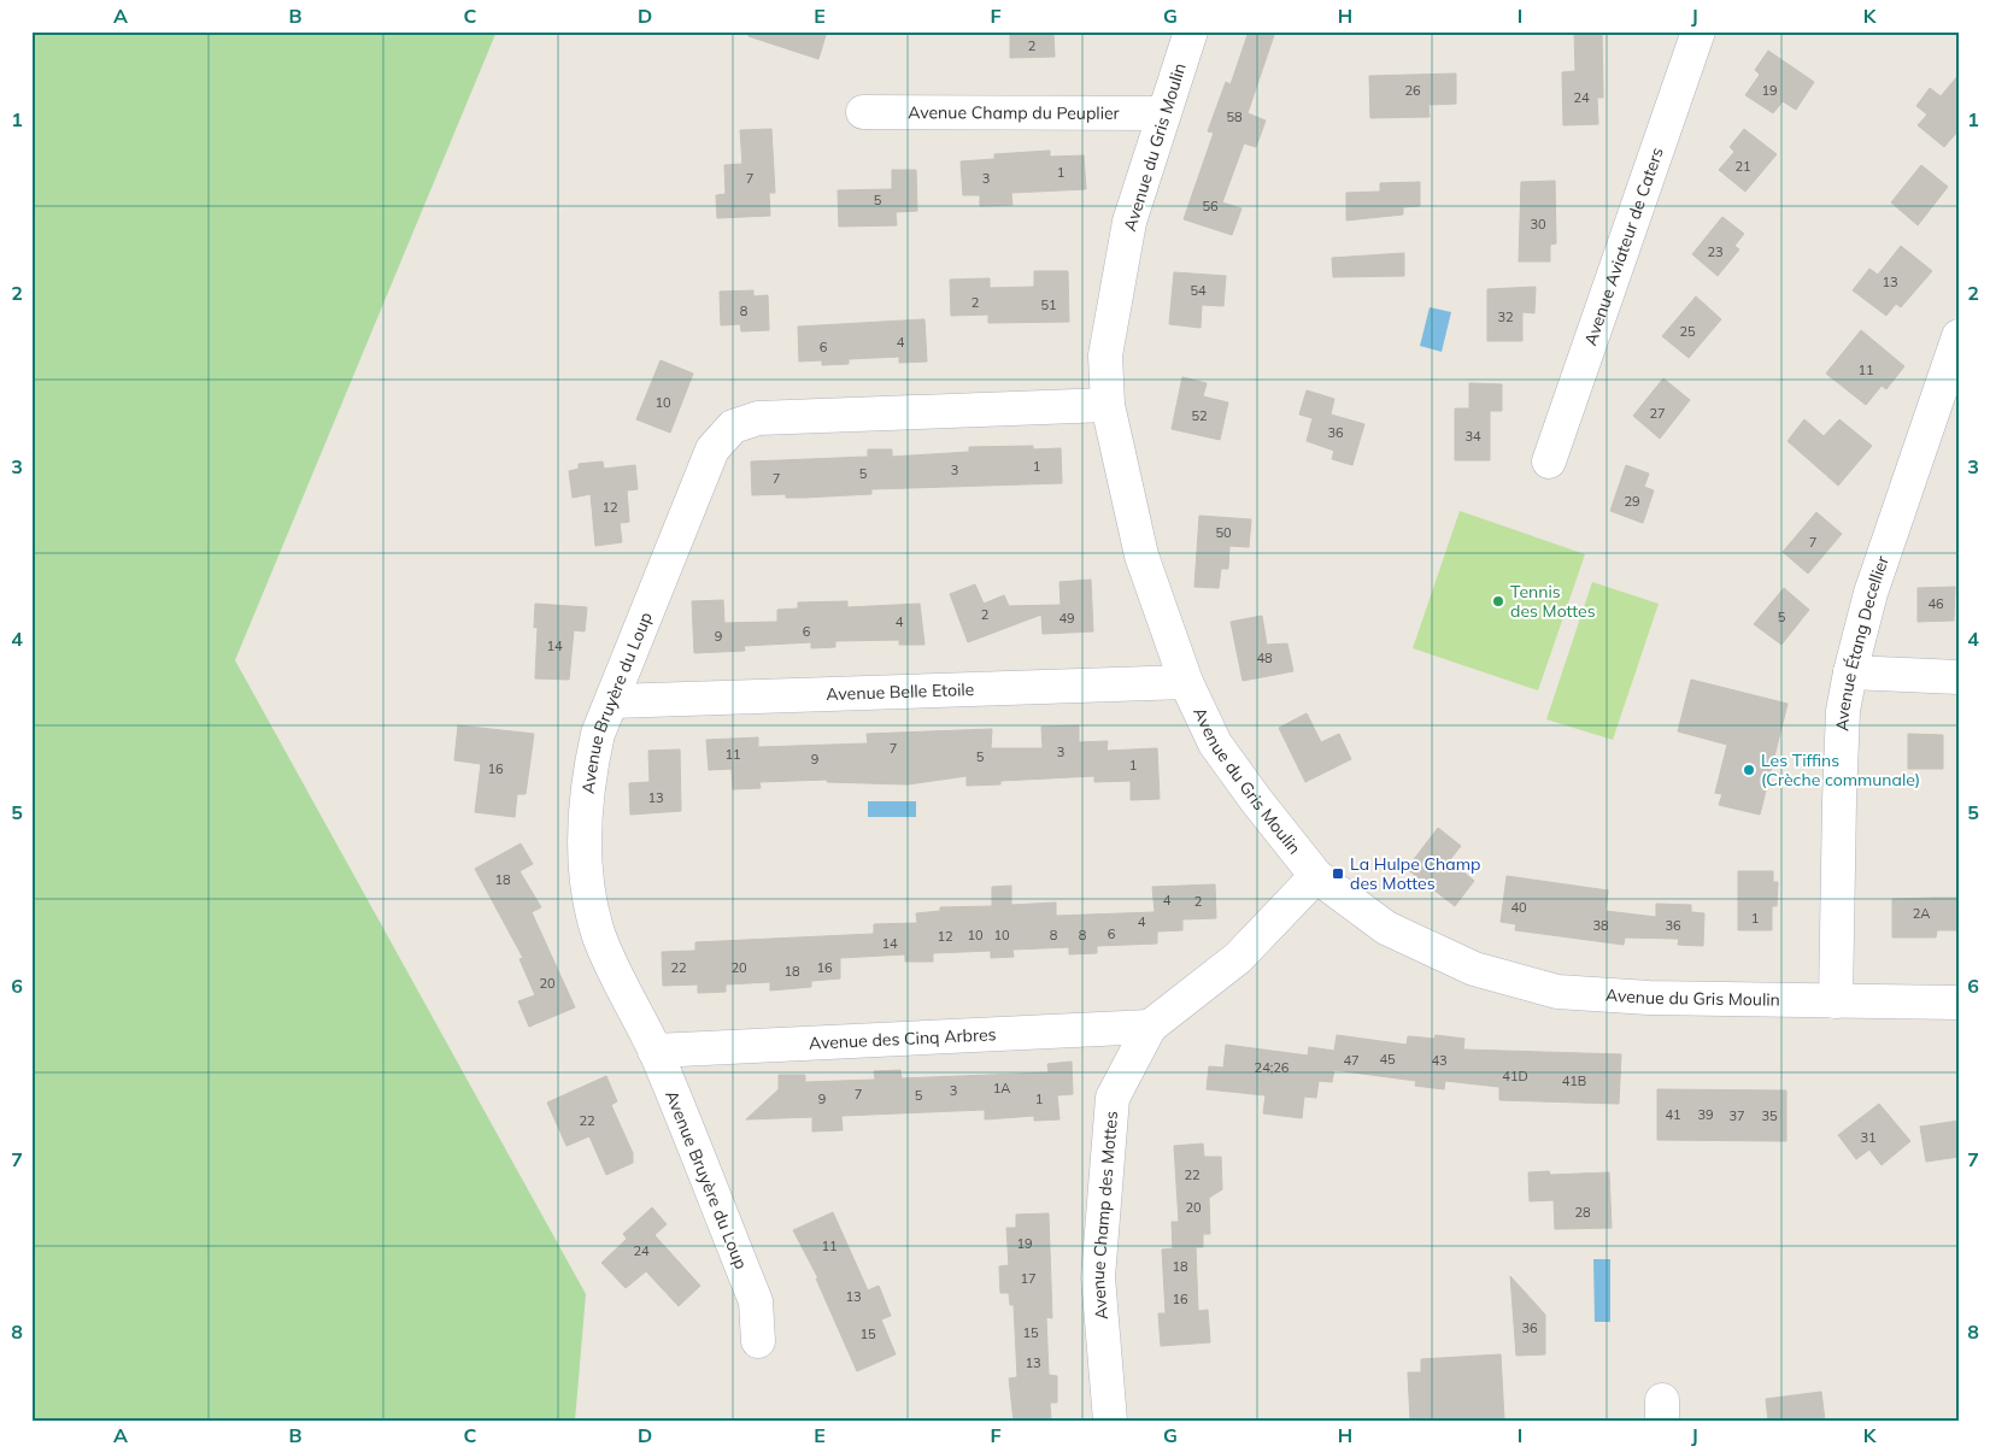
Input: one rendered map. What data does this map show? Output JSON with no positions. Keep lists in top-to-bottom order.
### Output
{
  "streets": {
    "street": [
      "Avenue Champ du Peuplier",
      "Avenue du Gris Moulin",
      "Avenue Aviateur de Caters",
      "Avenue Étang Decellier",
      "Avenue Belle Etoile",
      "Avenue Bruyère du Loup",
      "Avenue des Cinq Arbres",
      "Avenue Champ des Mottes"
    ]
  },
  "crossings": [
    ["Avenue Champ du Peuplier", "Avenue du Gris Moulin"],
    ["Avenue du Gris Moulin", "Avenue Étang Decellier"],
    ["Avenue du Gris Moulin", "Avenue Belle Etoile"],
    ["Avenue du Gris Moulin", "Avenue Bruyère du Loup"],
    ["Avenue du Gris Moulin", "Avenue Champ des Mottes"],
    ["Avenue Belle Etoile", "Avenue Bruyère du Loup"],
    ["Avenue Bruyère du Loup", "Avenue des Cinq Arbres"],
    ["Avenue des Cinq Arbres", "Avenue Champ des Mottes"]
  ],
  "places": {
    "other": ["Tennis des Mottes", "Les Tiffins (Crèche communale)"],
    "transit": ["La Hulpe Champ des Mottes"]
  },
  "house_numbers": [
    "2",
    "26",
    "19",
    "24",
    "58",
    "21",
    "1",
    "7",
    "3",
    "5",
    "56",
    "30",
    "23",
    "13",
    "54",
    "2",
    "51",
    "8",
    "32",
    "25",
    "4",
    "6",
    "11",
    "10",
    "27",
    "52",
    "36",
    "34",
    "1",
    "3",
    "5",
    "7",
    "29",
    "12",
    "50",
    "7",
    "46",
    "2",
    "5",
    "49",
    "4",
    "6",
    "9",
    "14",
    "48",
    "7",
    "3",
    "11",
    "5",
    "9",
    "1",
    "16",
    "13",
    "18",
    "4",
    "2",
    "40",
    "2A",
    "1",
    "4",
    "38",
    "36",
    "6",
    "10",
    "10",
    "8",
    "8",
    "12",
    "14",
    "22",
    "20",
    "16",
    "18",
    "20",
    "45",
    "47",
    "43",
    "24;26",
    "41D",
    "41B",
    "1A",
    "3",
    "7",
    "5",
    "9",
    "1",
    "41",
    "39",
    "37",
    "35",
    "22",
    "31",
    "22",
    "20",
    "28",
    "19",
    "11",
    "24",
    "18",
    "17",
    "13",
    "16",
    "36",
    "15",
    "15",
    "13"
  ],
  "grid": {
    "columns": [
      "A",
      "B",
      "C",
      "D",
      "E",
      "F",
      "G",
      "H",
      "I",
      "J",
      "K"
    ],
    "rows": [
      "1",
      "2",
      "3",
      "4",
      "5",
      "6",
      "7",
      "8"
    ]
  }
}
